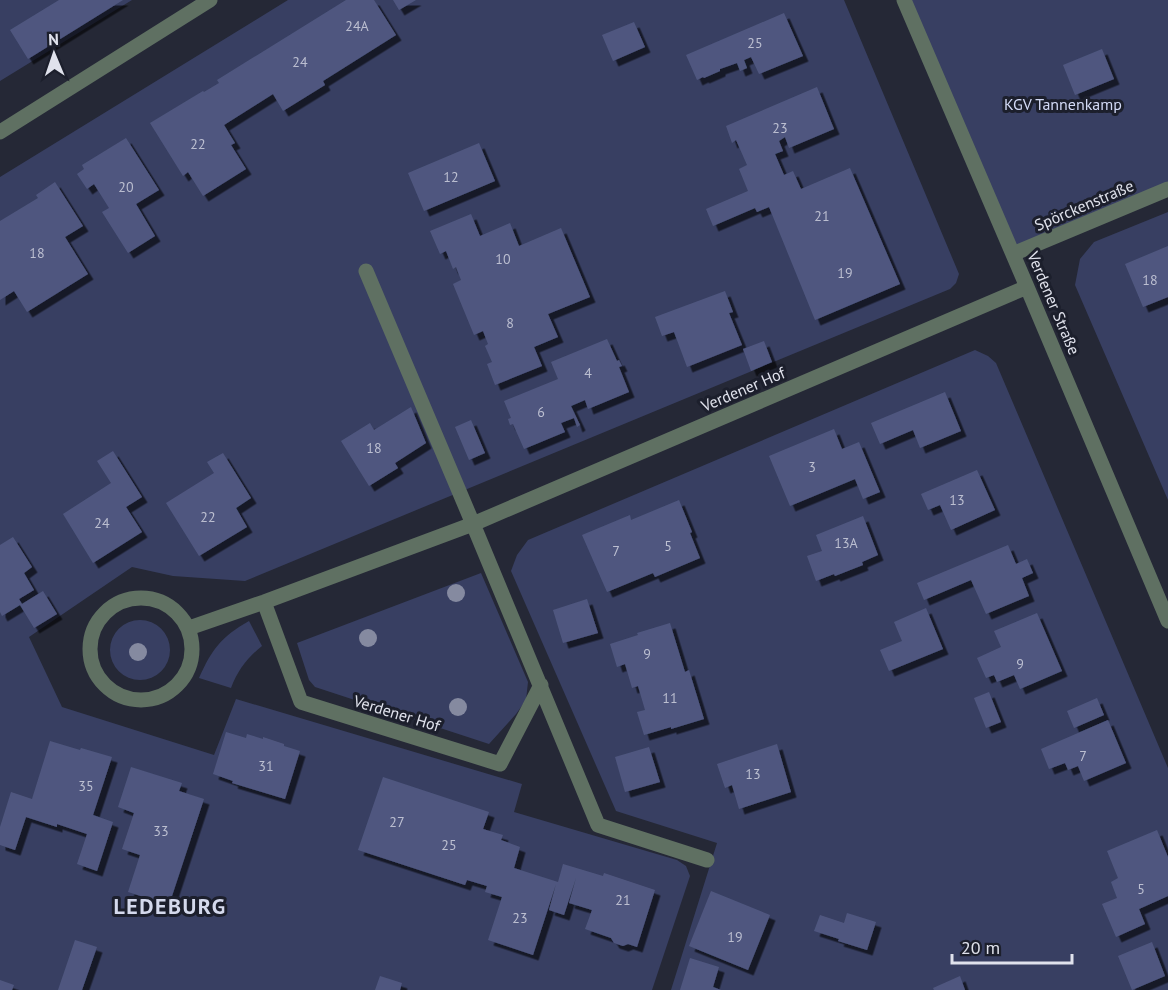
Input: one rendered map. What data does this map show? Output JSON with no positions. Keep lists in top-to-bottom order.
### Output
{
  "streets": {
    "street": ["Spörckenstraße", "Verdener Straße", "Verdener Hof"]
  },
  "crossings": [
    ["Spörckenstraße", "Verdener Straße"],
    ["Verdener Straße", "Verdener Hof"]
  ],
  "districts": ["LEDEBURG"],
  "parks": ["KGV Tannenkamp"],
  "house_numbers": [
    "24A",
    "25",
    "24",
    "23",
    "22",
    "12",
    "20",
    "21",
    "18",
    "10",
    "19",
    "18",
    "8",
    "4",
    "6",
    "18",
    "3",
    "13",
    "22",
    "24",
    "13A",
    "5",
    "7",
    "9",
    "9",
    "11",
    "7",
    "31",
    "13",
    "35",
    "27",
    "33",
    "25",
    "5",
    "21",
    "23",
    "19"
  ],
  "scale_bar": "20 m",
  "north": "top"
}
